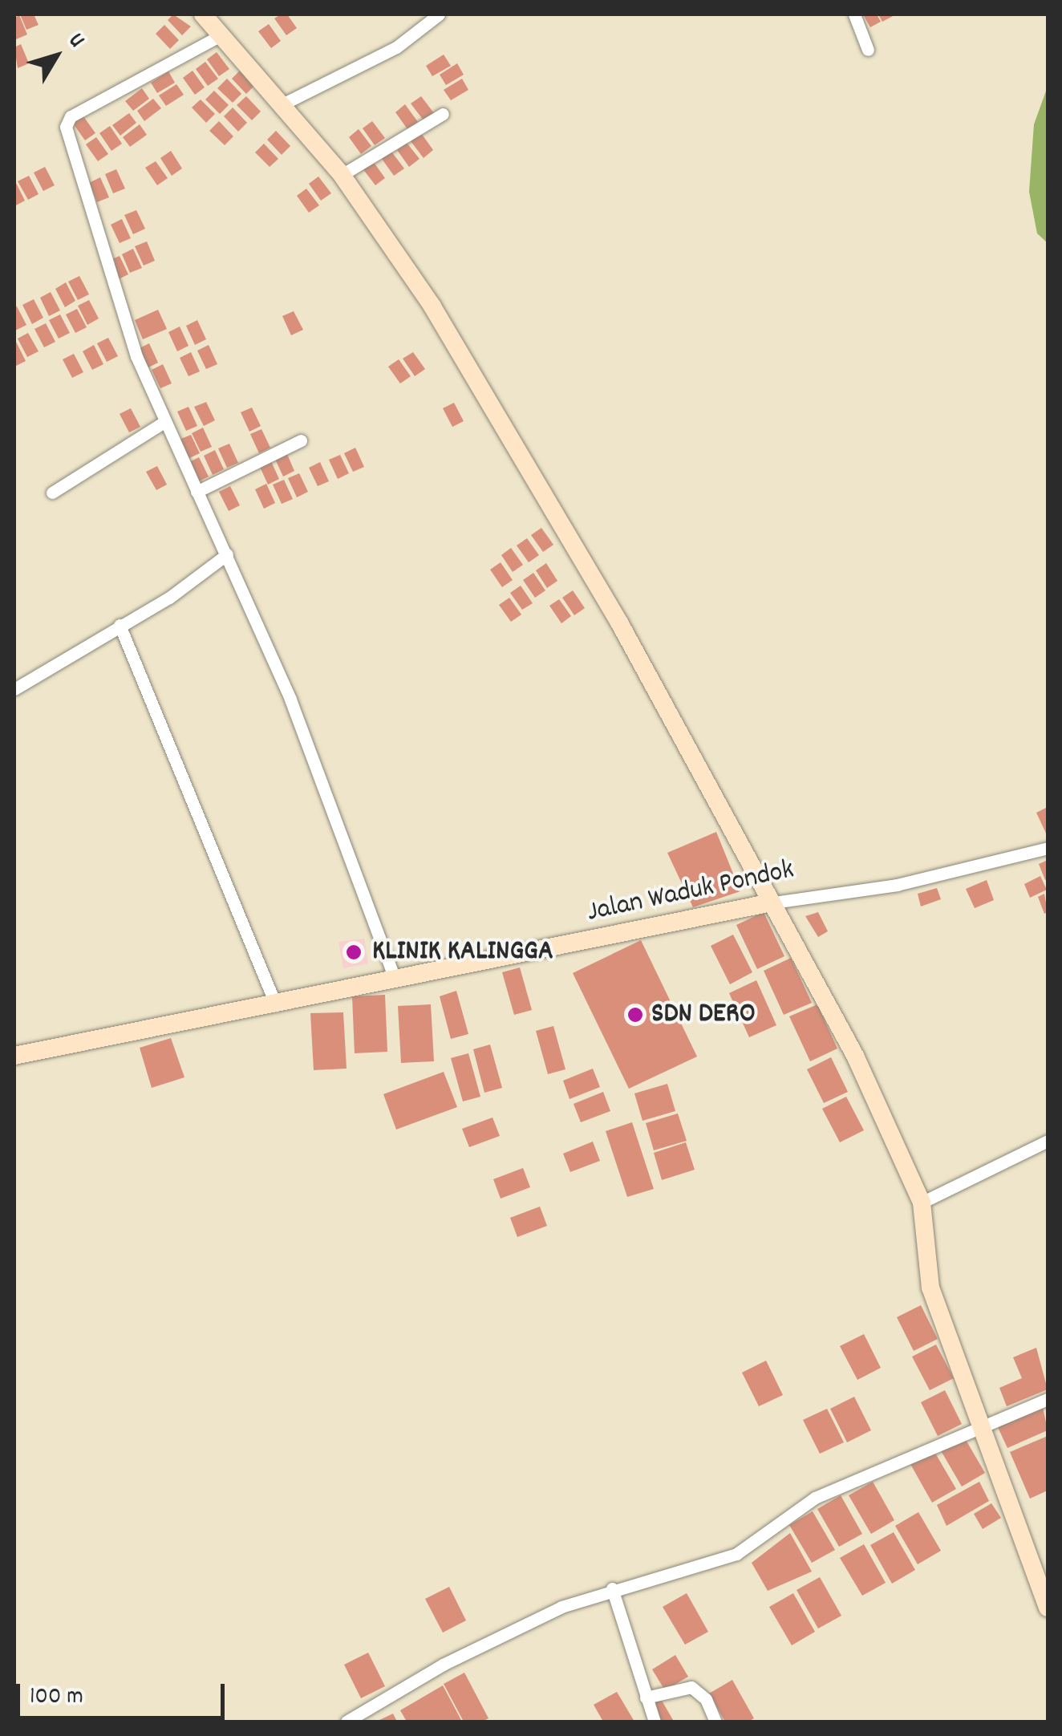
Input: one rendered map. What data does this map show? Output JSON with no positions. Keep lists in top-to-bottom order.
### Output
{
  "streets": {
    "street": ["Jalan Waduk Pondok"]
  },
  "places": ["KLINIK KALINGGA", "SDN DERO"],
  "scale_bar": "100 m",
  "north": "top right"
}
